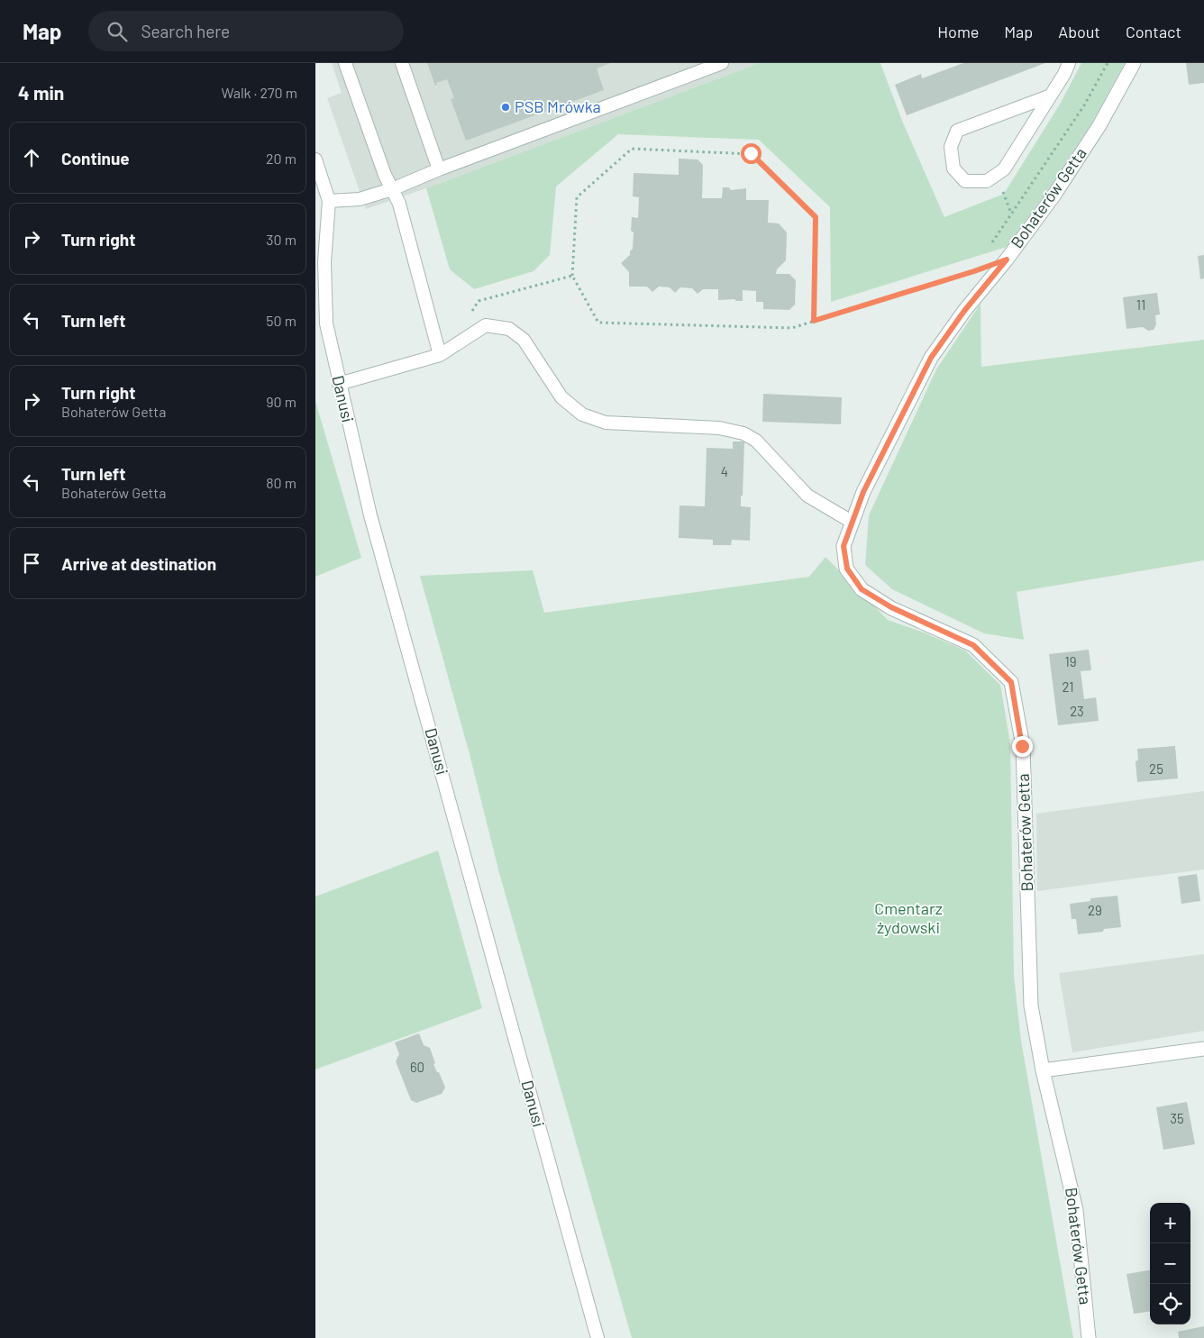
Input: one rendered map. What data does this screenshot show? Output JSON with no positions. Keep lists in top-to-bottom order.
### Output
{
  "streets": {
    "street": ["Bohaterów Getta"],
    "lane": ["Danusi"]
  },
  "parks": ["Cmentarz żydowski"],
  "places": ["PSB Mrówka"],
  "house_numbers": [
    "11",
    "4",
    "19",
    "21",
    "23",
    "25",
    "29",
    "60",
    "35"
  ],
  "page": {
    "header": "Map",
    "search": "Search here",
    "nav": [
      "Home",
      "Map",
      "About",
      "Contact"
    ],
    "heading": ["4 min", "Walk · 270 m"],
    "list": [
      ["Continue", "20 m"],
      ["Turn right", "30 m"],
      ["Turn left", "50 m"],
      ["Turn right", "Bohaterów Getta", "90 m"],
      ["Turn left", "Bohaterów Getta", "80 m"],
      "Arrive at destination"
    ],
    "map_buttons": ["+", "−"]
  }
}
